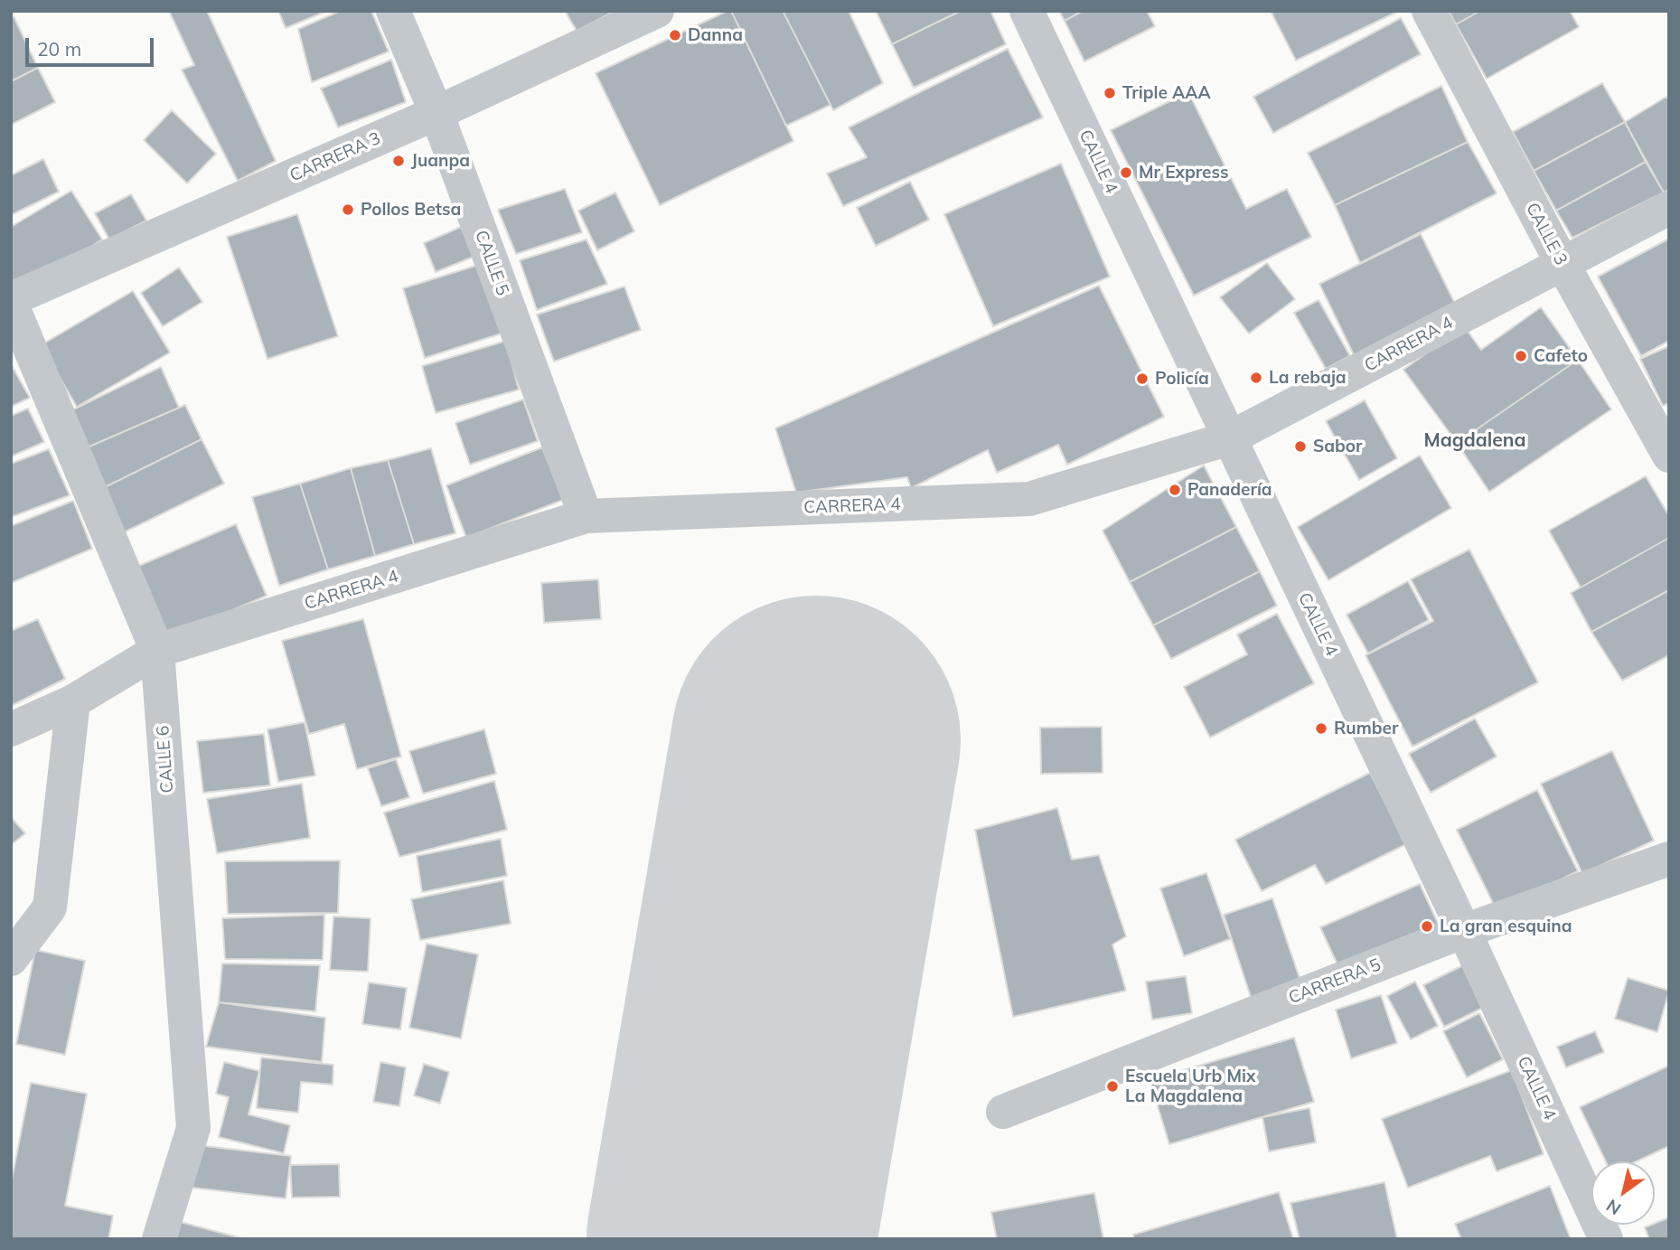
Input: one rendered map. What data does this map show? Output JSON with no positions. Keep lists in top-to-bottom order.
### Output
{
  "streets": {
    "street": [
      "CARRERA 3",
      "CALLE 4",
      "CALLE 3",
      "CALLE 5",
      "CARRERA 4",
      "CALLE 6",
      "CARRERA 5"
    ]
  },
  "crossings": [
    ["CARRERA 3", "CALLE 5"],
    ["CARRERA 3", "CALLE 6"],
    ["CALLE 4", "CARRERA 4"],
    ["CALLE 4", "CARRERA 5"],
    ["CALLE 3", "CARRERA 4"],
    ["CALLE 5", "CARRERA 4"],
    ["CARRERA 4", "CALLE 6"]
  ],
  "districts": ["Magdalena"],
  "places": [
    "Danna",
    "Triple AAA",
    "Juanpa",
    "Mr Express",
    "Pollos Betsa",
    "Cafeto",
    "La rebaja",
    "Policía",
    "Sabor",
    "Panadería",
    "Rumber",
    "La gran esquina",
    "Escuela Urb Mix La Magdalena"
  ],
  "scale_bar": "20 m",
  "north": "bottom left"
}
